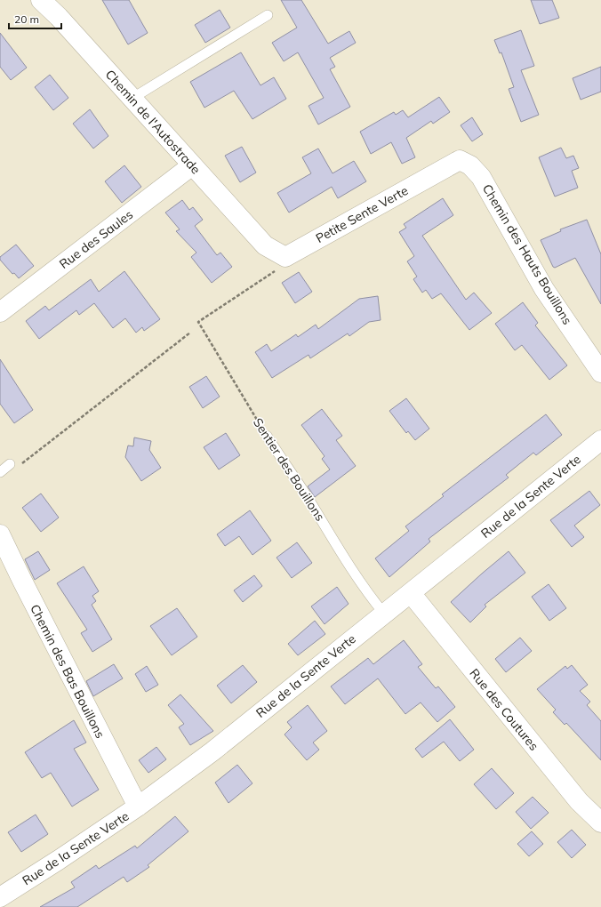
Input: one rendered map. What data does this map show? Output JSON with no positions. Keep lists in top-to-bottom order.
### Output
{
  "streets": {
    "street": [
      "Chemin de l'Autostrade",
      "Petite Sente Verte",
      "Rue des Saules",
      "Chemin des Hauts Bouillons",
      "Rue de la Sente Verte",
      "Chemin des Bas Bouillons",
      "Rue des Coutures"
    ],
    "lane": ["Sentier des Bouillons"]
  },
  "crossings": [
    ["Chemin de l'Autostrade", "Petite Sente Verte"],
    ["Chemin de l'Autostrade", "Rue des Saules"],
    ["Chemin de l'Autostrade", "Sentier des Bouillons"],
    ["Petite Sente Verte", "Chemin des Hauts Bouillons"],
    ["Petite Sente Verte", "Sentier des Bouillons"],
    ["Sentier des Bouillons", "Rue de la Sente Verte"],
    ["Rue de la Sente Verte", "Chemin des Bas Bouillons"],
    ["Rue de la Sente Verte", "Rue des Coutures"]
  ],
  "scale_bar": "20 m"
}
